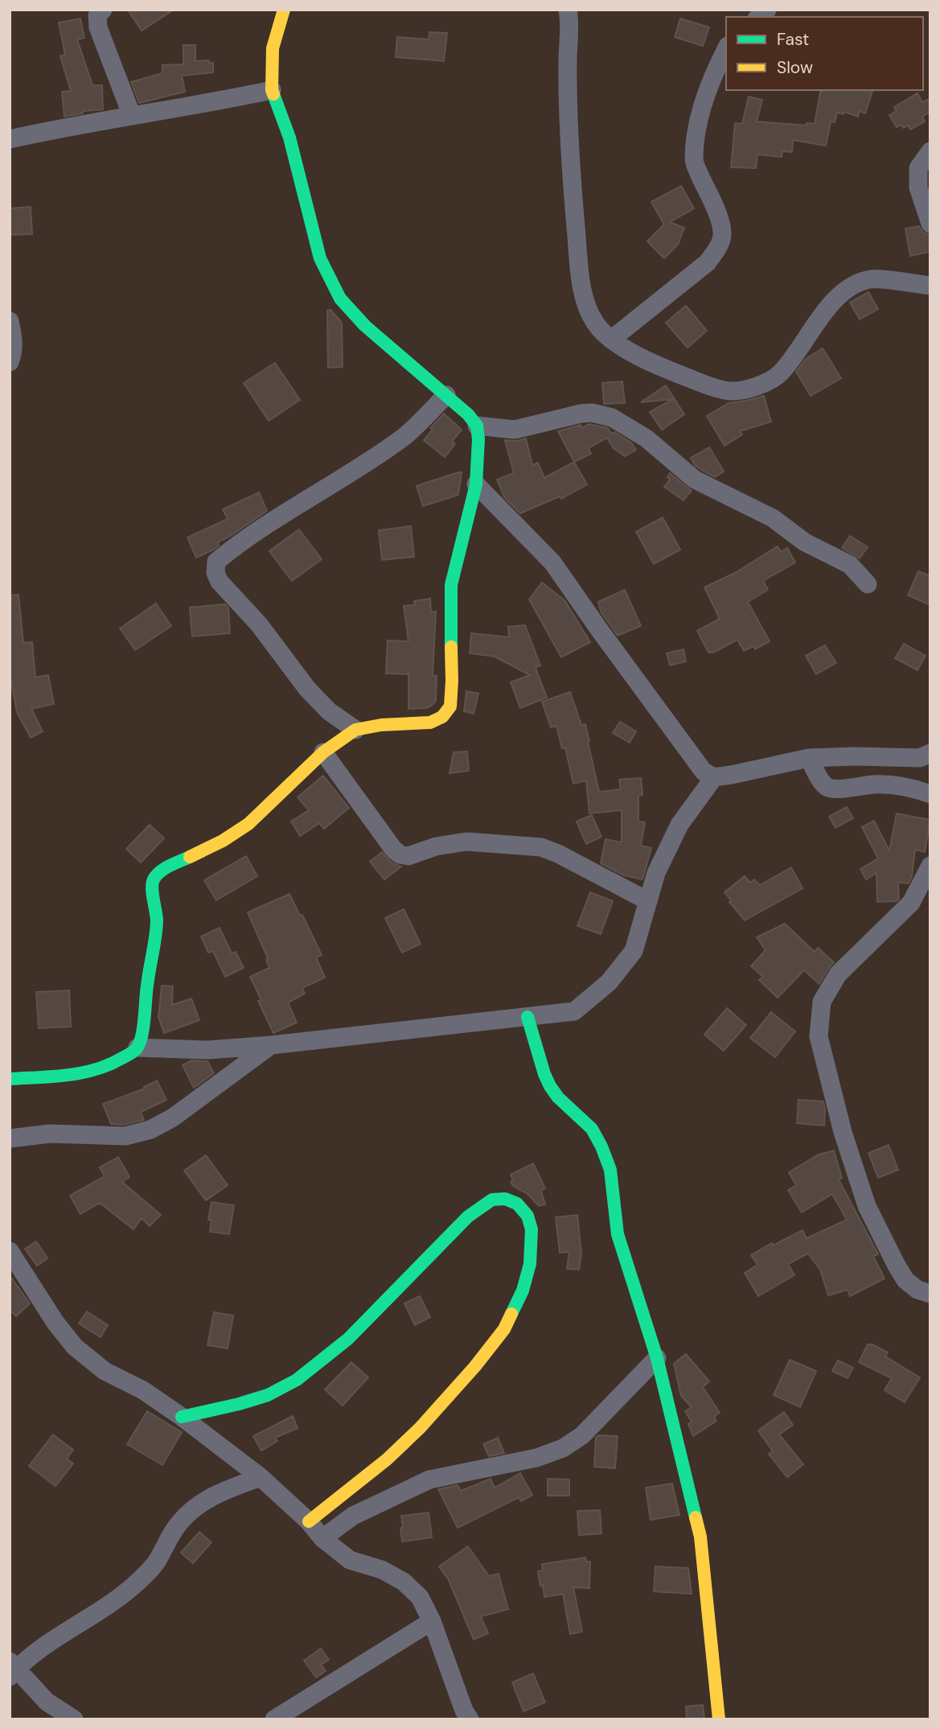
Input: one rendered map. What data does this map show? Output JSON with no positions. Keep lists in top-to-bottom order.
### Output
{
  "legend": ["Fast", "Slow"]
}
